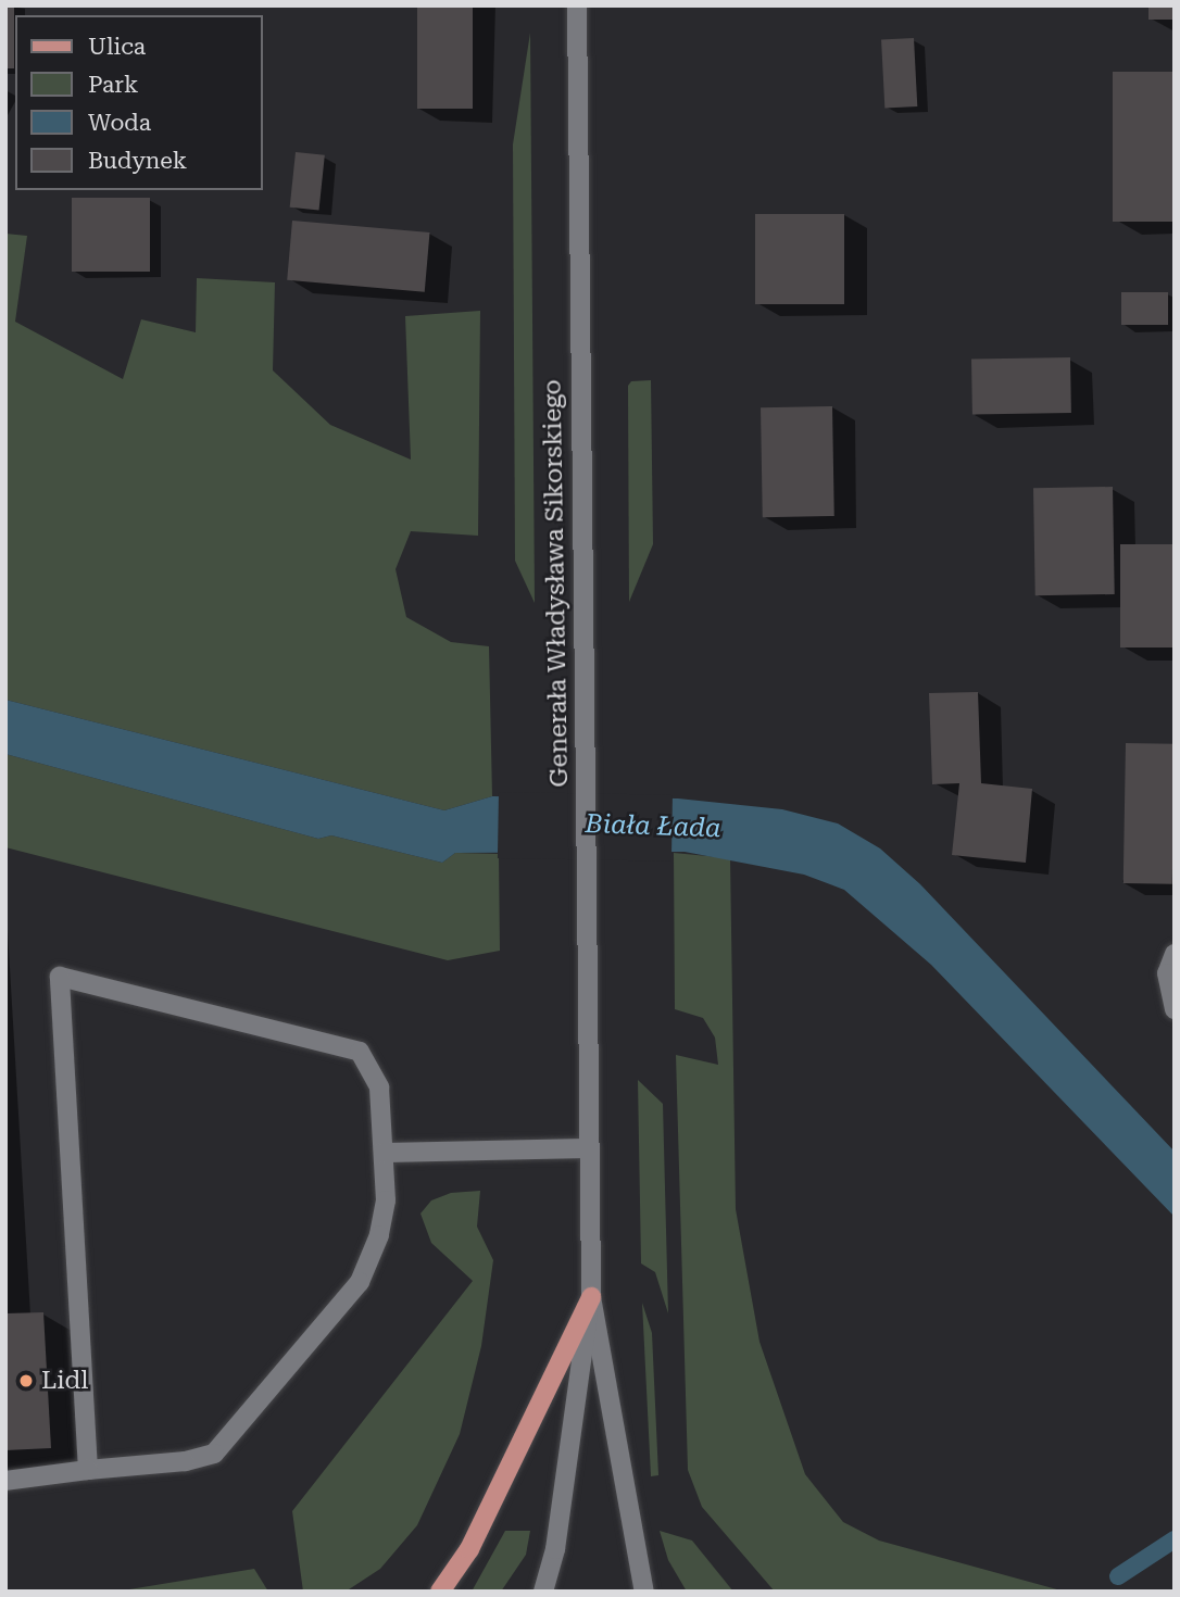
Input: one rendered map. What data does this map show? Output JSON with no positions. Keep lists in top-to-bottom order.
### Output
{
  "streets": {
    "street": ["Generała Władysława Sikorskiego"]
  },
  "water": ["Biała Łada"],
  "places": ["Lidl"],
  "legend": [
    "Ulica",
    "Park",
    "Woda",
    "Budynek"
  ]
}
